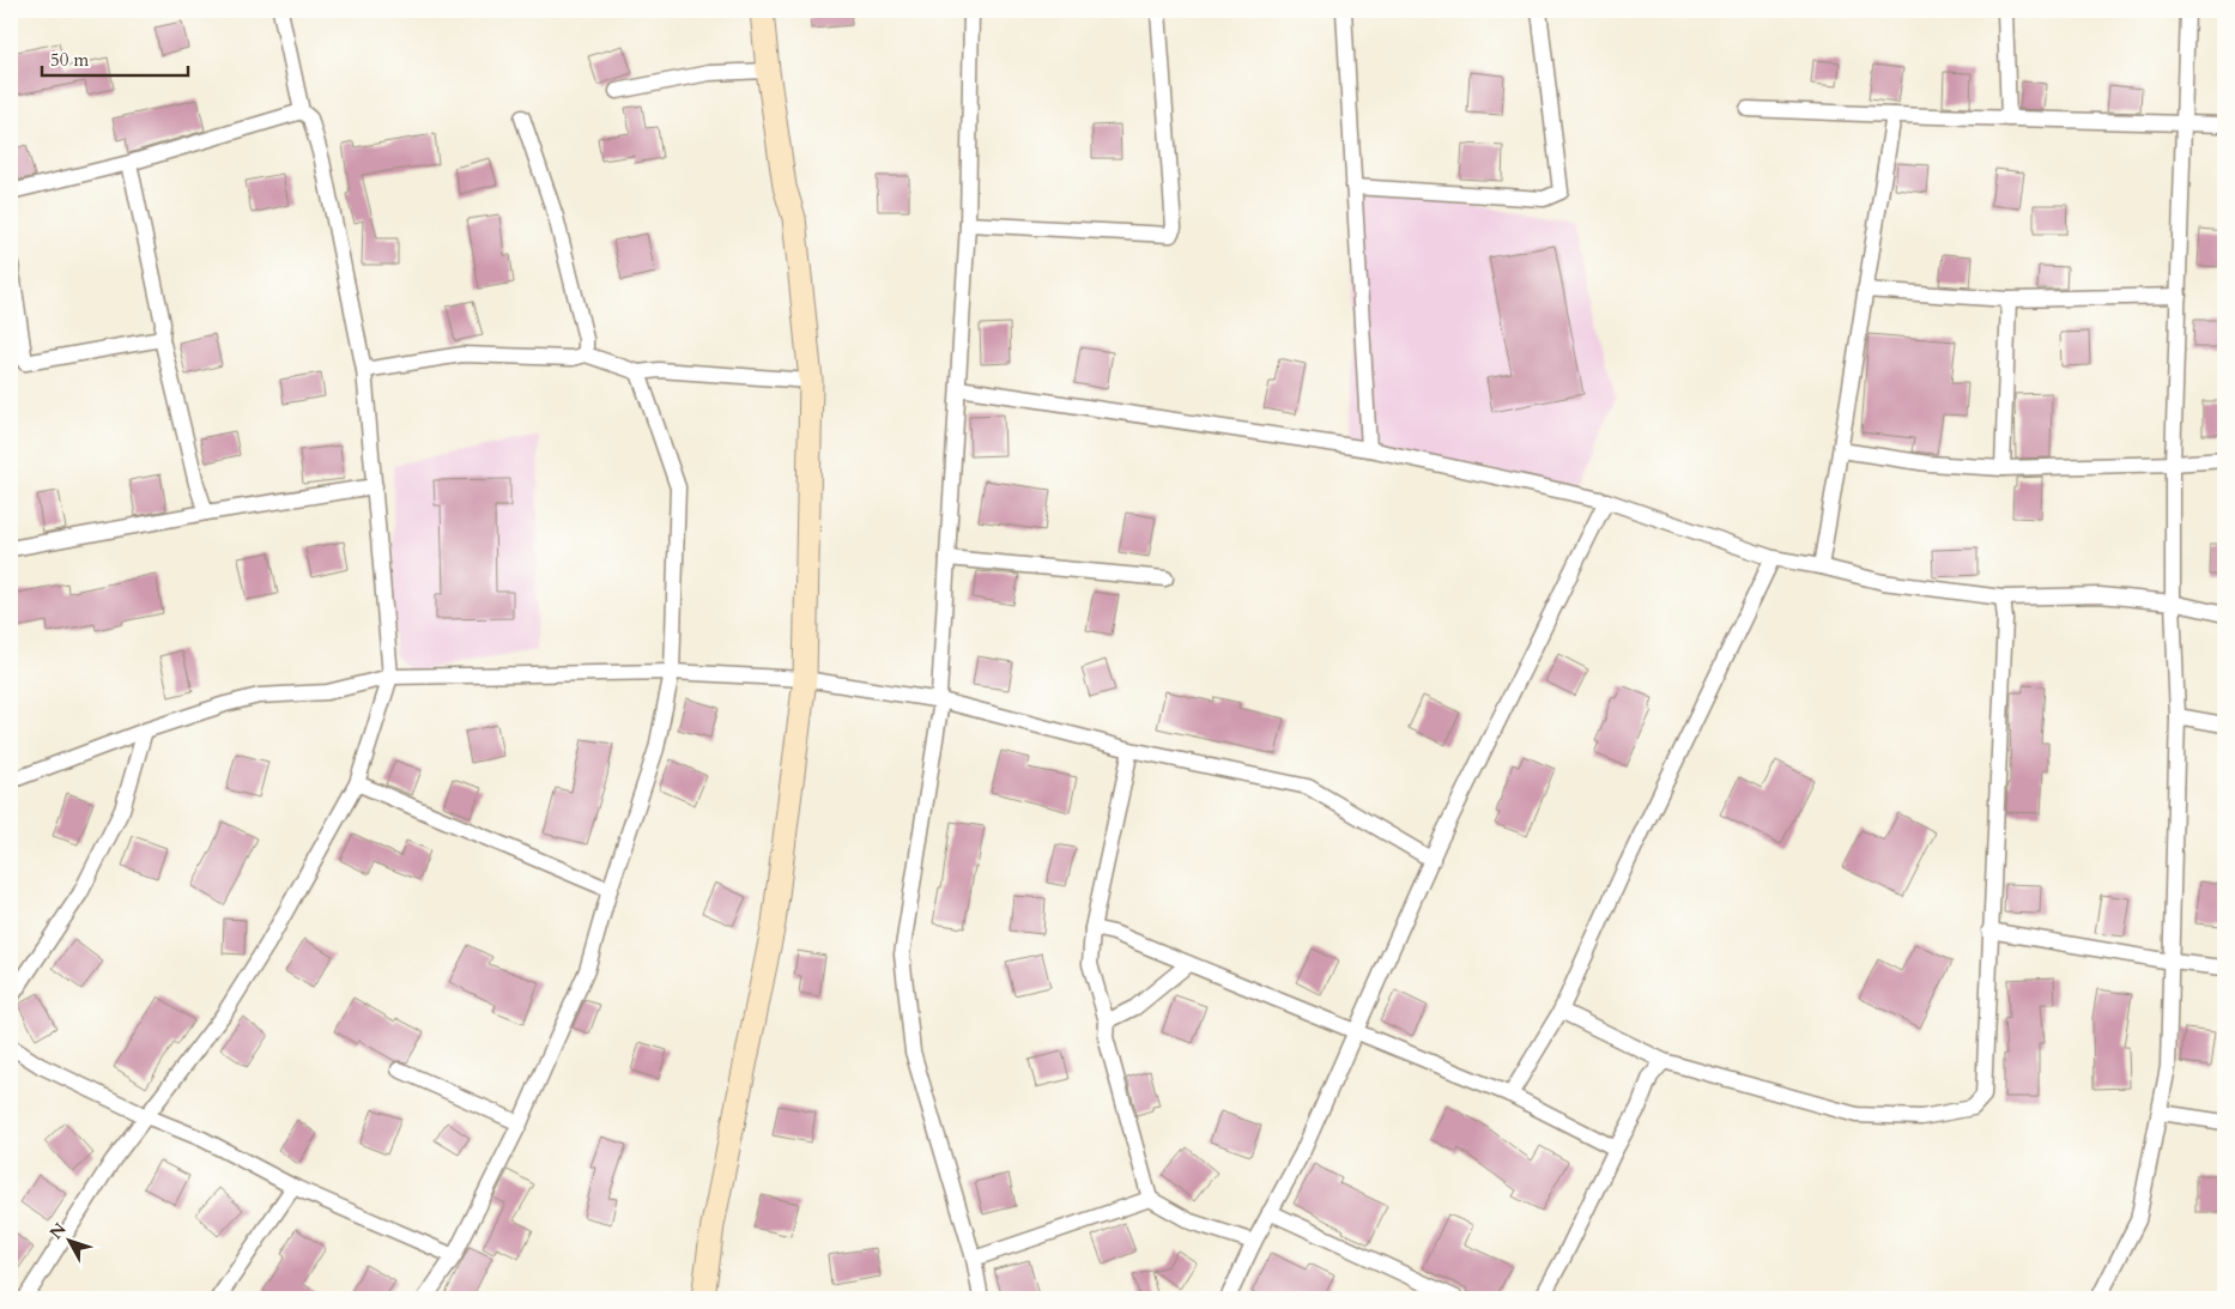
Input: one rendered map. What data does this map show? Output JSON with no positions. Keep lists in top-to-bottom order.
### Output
{
  "scale_bar": "50 m",
  "north": "top left"
}
